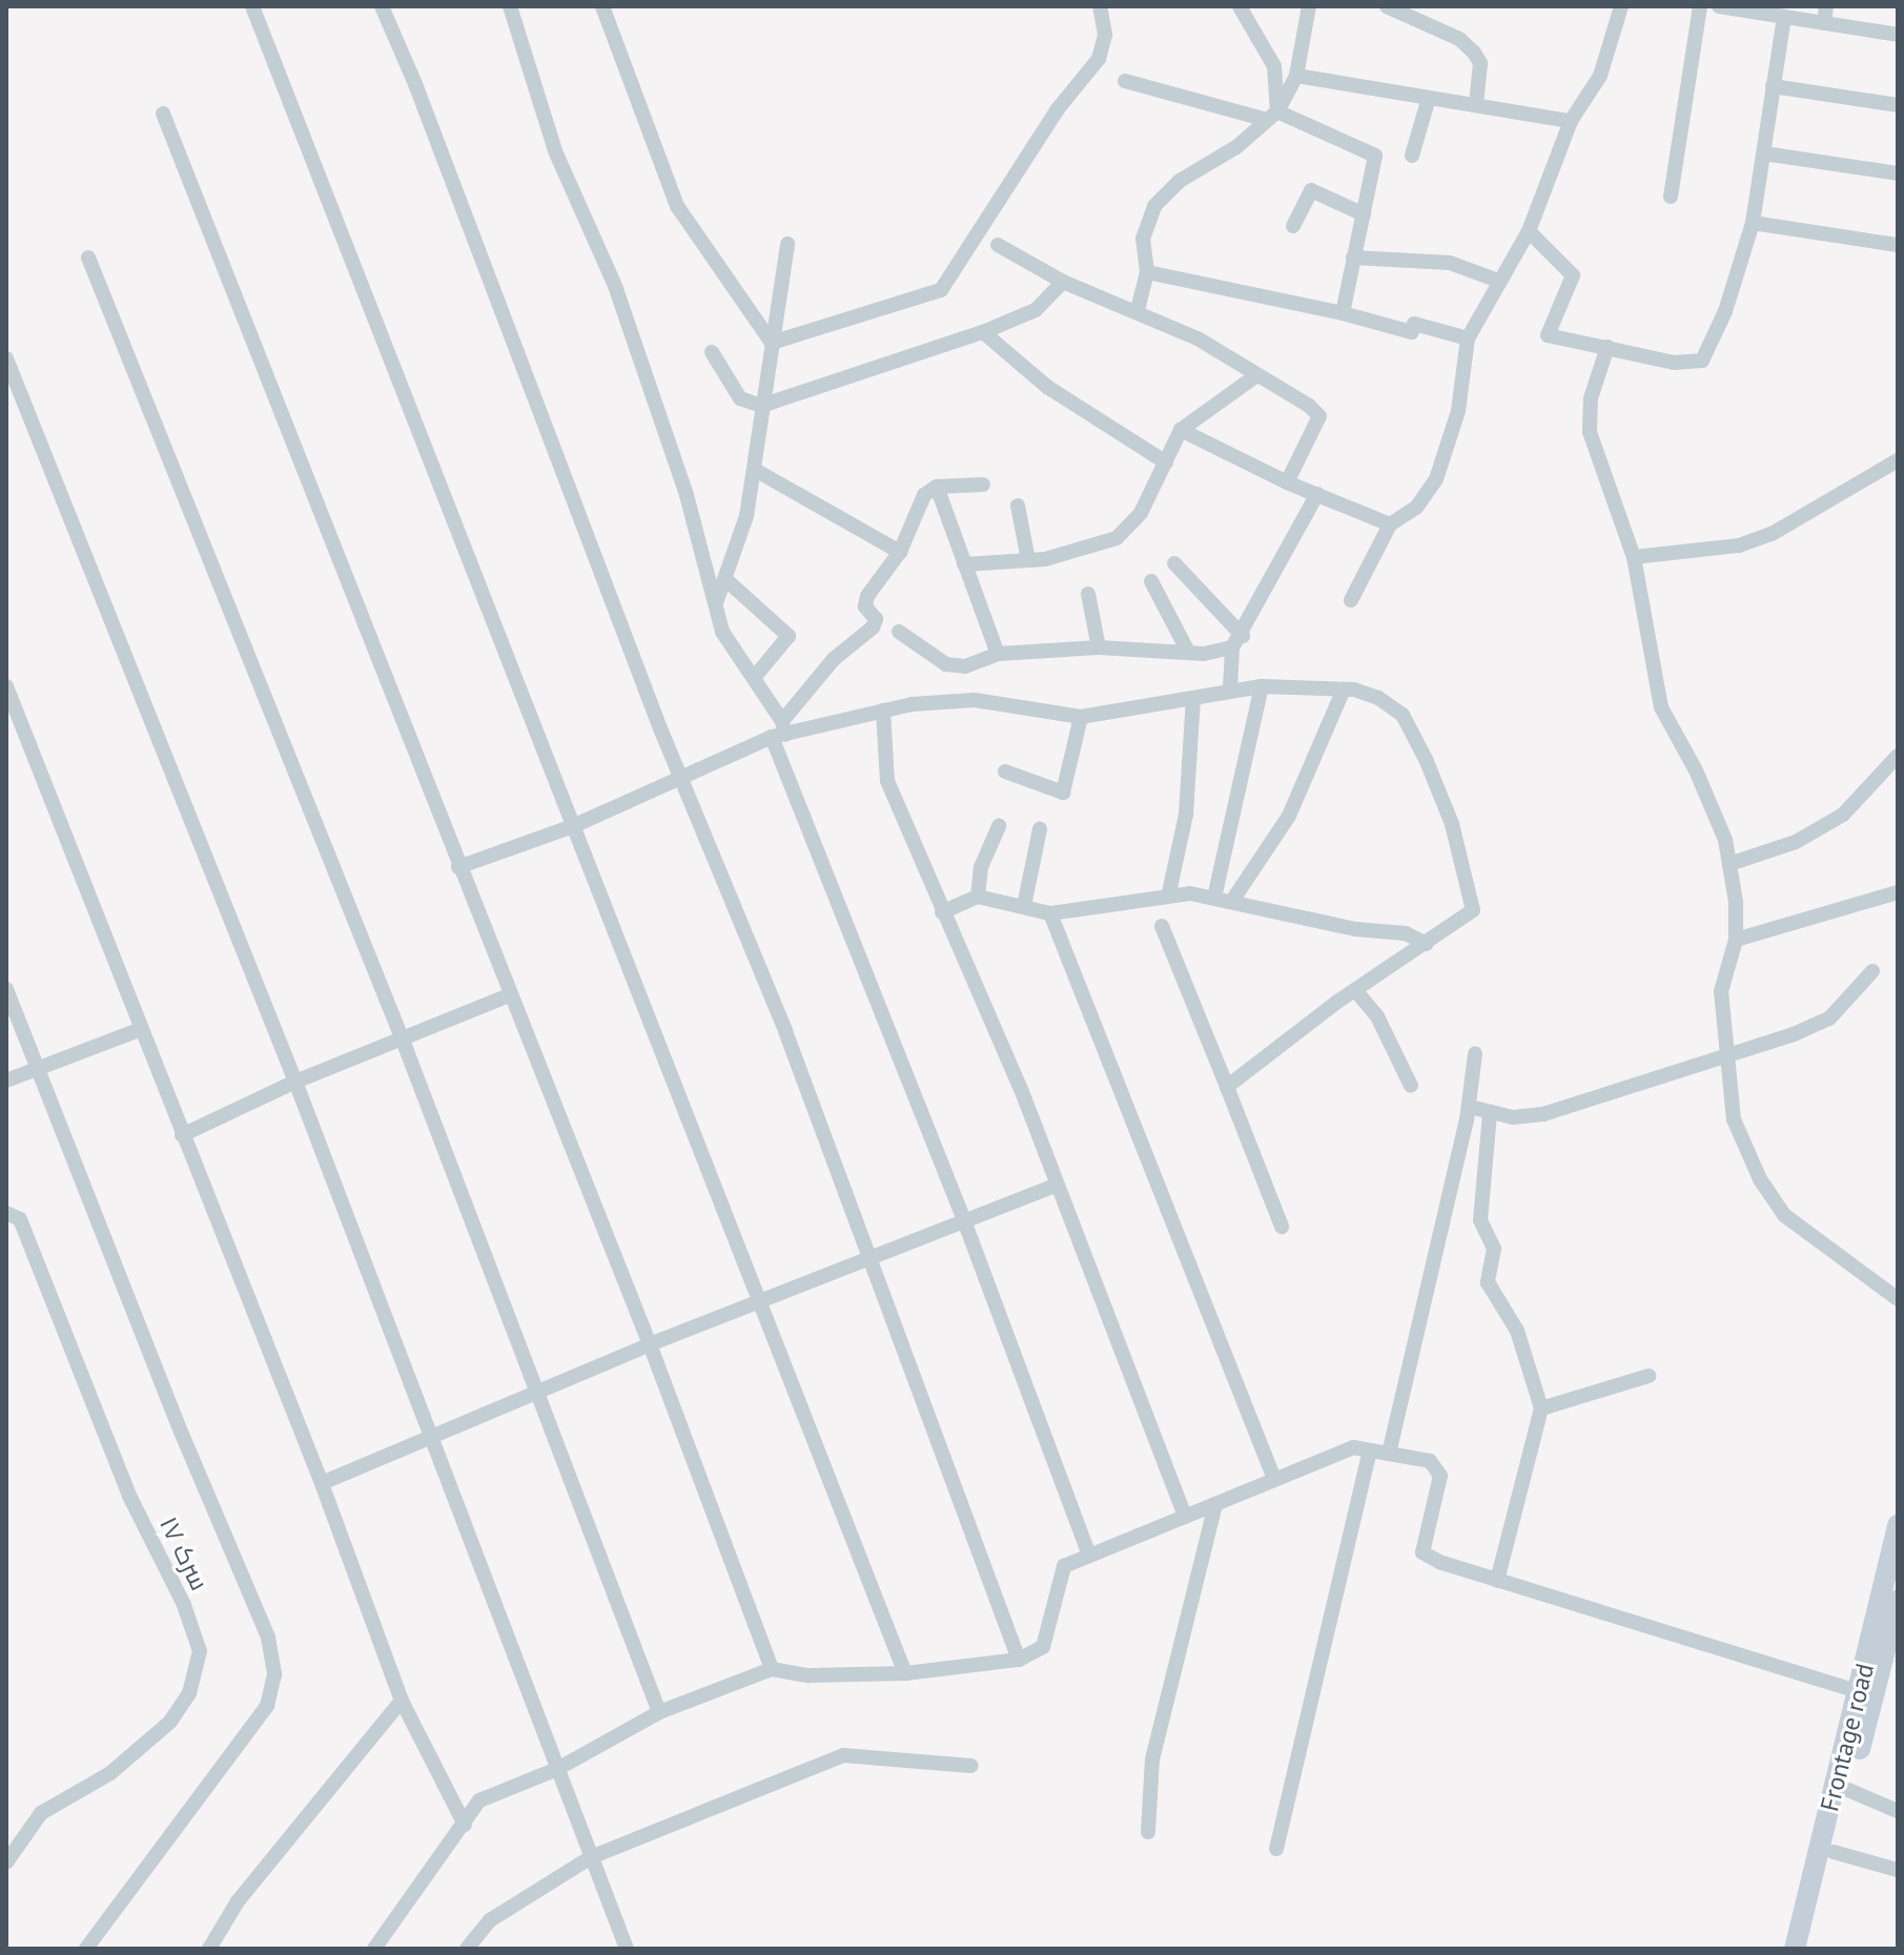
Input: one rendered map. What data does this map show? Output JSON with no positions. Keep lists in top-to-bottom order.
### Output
{
  "streets": {
    "main road": ["Frontage road"],
    "street": ["سرک ۱۷"]
  }
}
